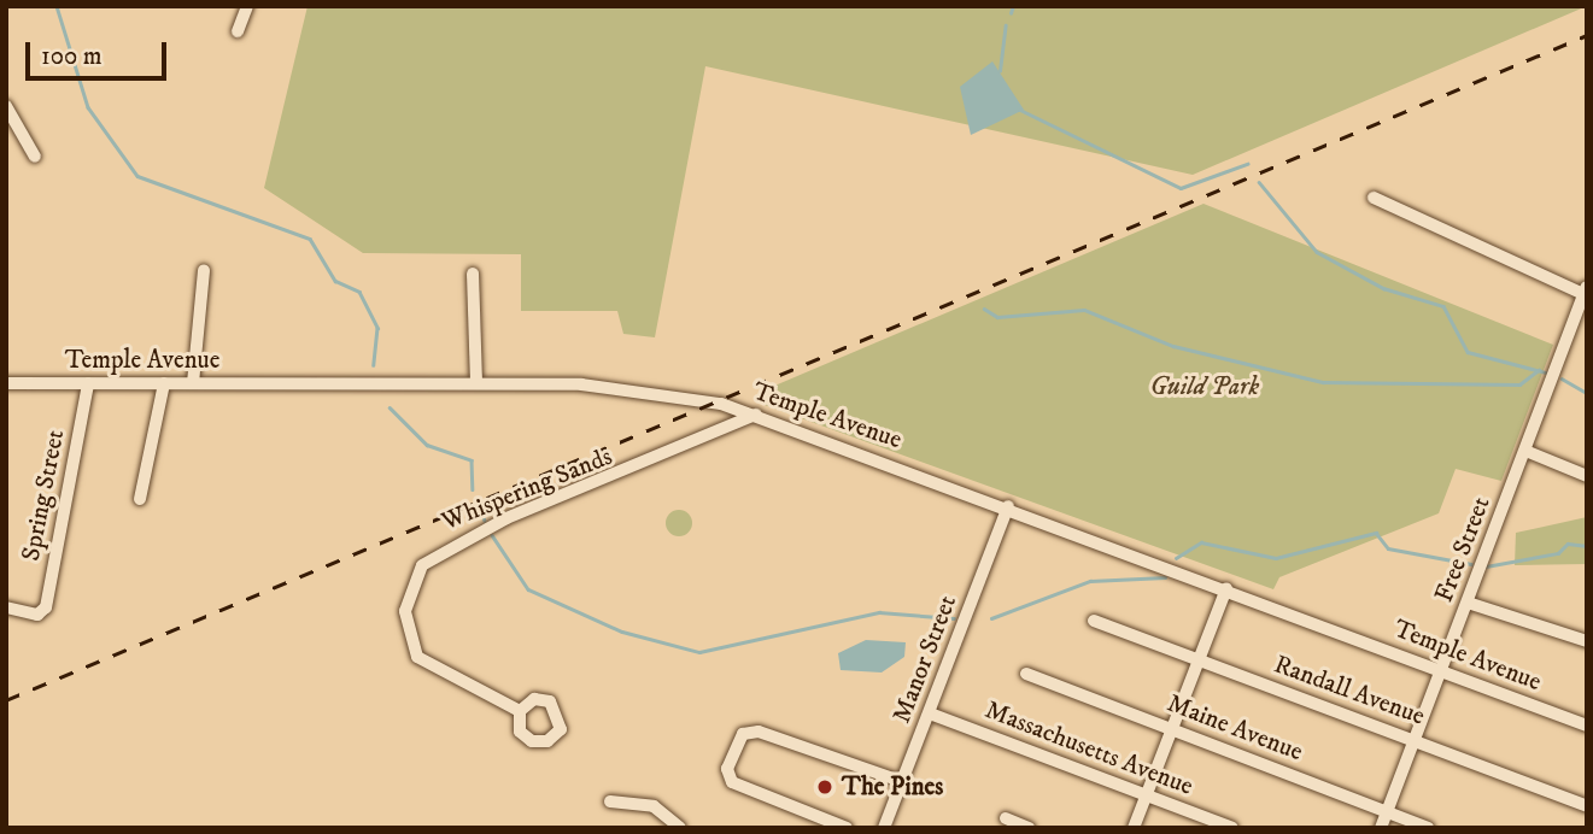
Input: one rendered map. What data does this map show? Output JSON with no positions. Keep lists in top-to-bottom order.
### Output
{
  "streets": {
    "street": [
      "Temple Avenue",
      "Whispering Sands",
      "Spring Street",
      "Free Street",
      "Manor Street",
      "Randall Avenue",
      "Maine Avenue",
      "Massachusetts Avenue"
    ]
  },
  "crossings": [
    ["Temple Avenue", "Whispering Sands"],
    ["Temple Avenue", "Spring Street"],
    ["Temple Avenue", "Free Street"],
    ["Temple Avenue", "Manor Street"],
    ["Free Street", "Randall Avenue"],
    ["Free Street", "Maine Avenue"],
    ["Manor Street", "Massachusetts Avenue"]
  ],
  "parks": ["Guild Park"],
  "places": ["The Pines"],
  "scale_bar": "100 m"
}
